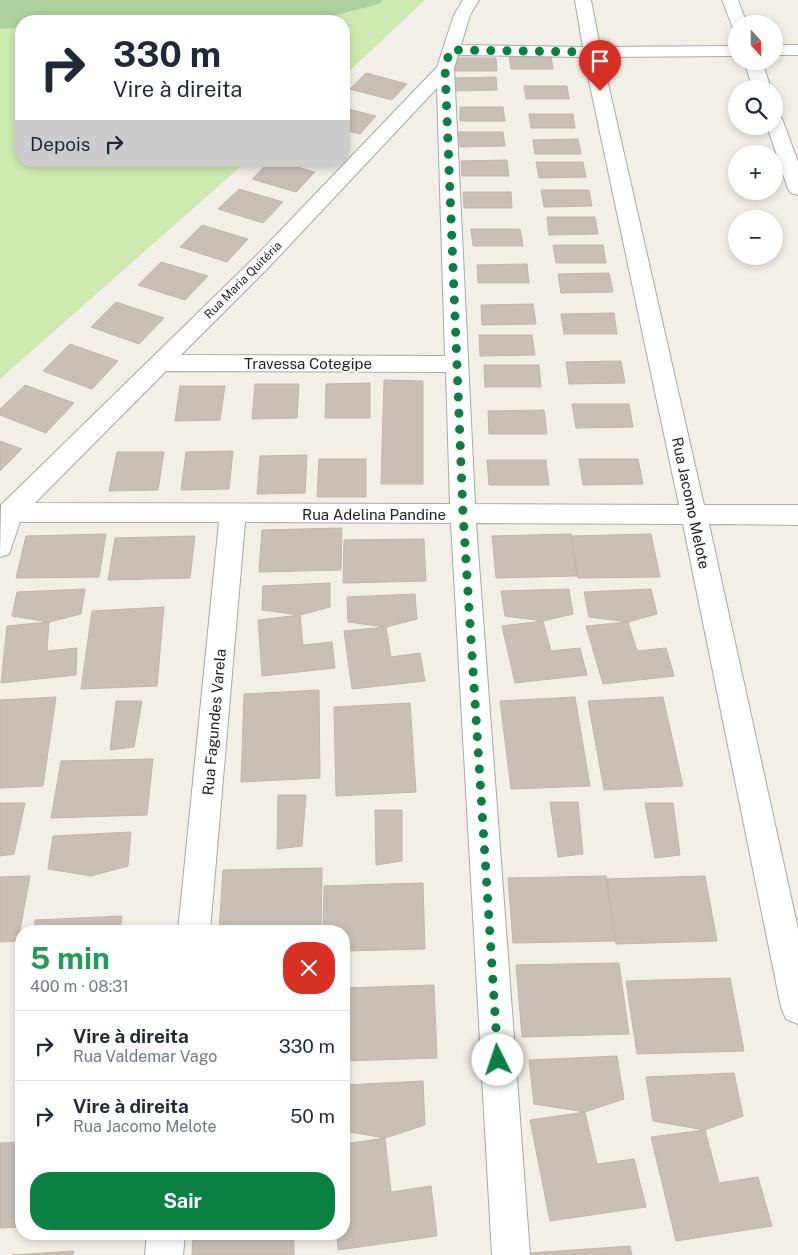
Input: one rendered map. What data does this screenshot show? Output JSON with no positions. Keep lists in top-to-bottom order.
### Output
{
  "streets": {
    "street": [
      "Rua Maria Quitéria",
      "Travessa Cotegipe",
      "Rua Jacomo Melote",
      "Rua Adelina Pandine",
      "Rua Fagundes Varela"
    ]
  },
  "crossings": [
    ["Rua Maria Quitéria", "Travessa Cotegipe"],
    ["Rua Maria Quitéria", "Rua Adelina Pandine"],
    ["Rua Jacomo Melote", "Rua Adelina Pandine"],
    ["Rua Adelina Pandine", "Rua Fagundes Varela"]
  ],
  "north": "bottom",
  "page": {
    "map_buttons": ["+", "−"],
    "turn": ["330 m", "Vire à direita"],
    "then": "Depois",
    "heading": ["5 min", "400 m · 08:31"],
    "list": [
      {
        "name": "Vire à direita",
        "note": "Rua Valdemar Vago",
        "value": "330 m"
      },
      {
        "name": "Vire à direita",
        "note": "Rua Jacomo Melote",
        "value": "50 m"
      }
    ],
    "buttons": "Sair"
  }
}
